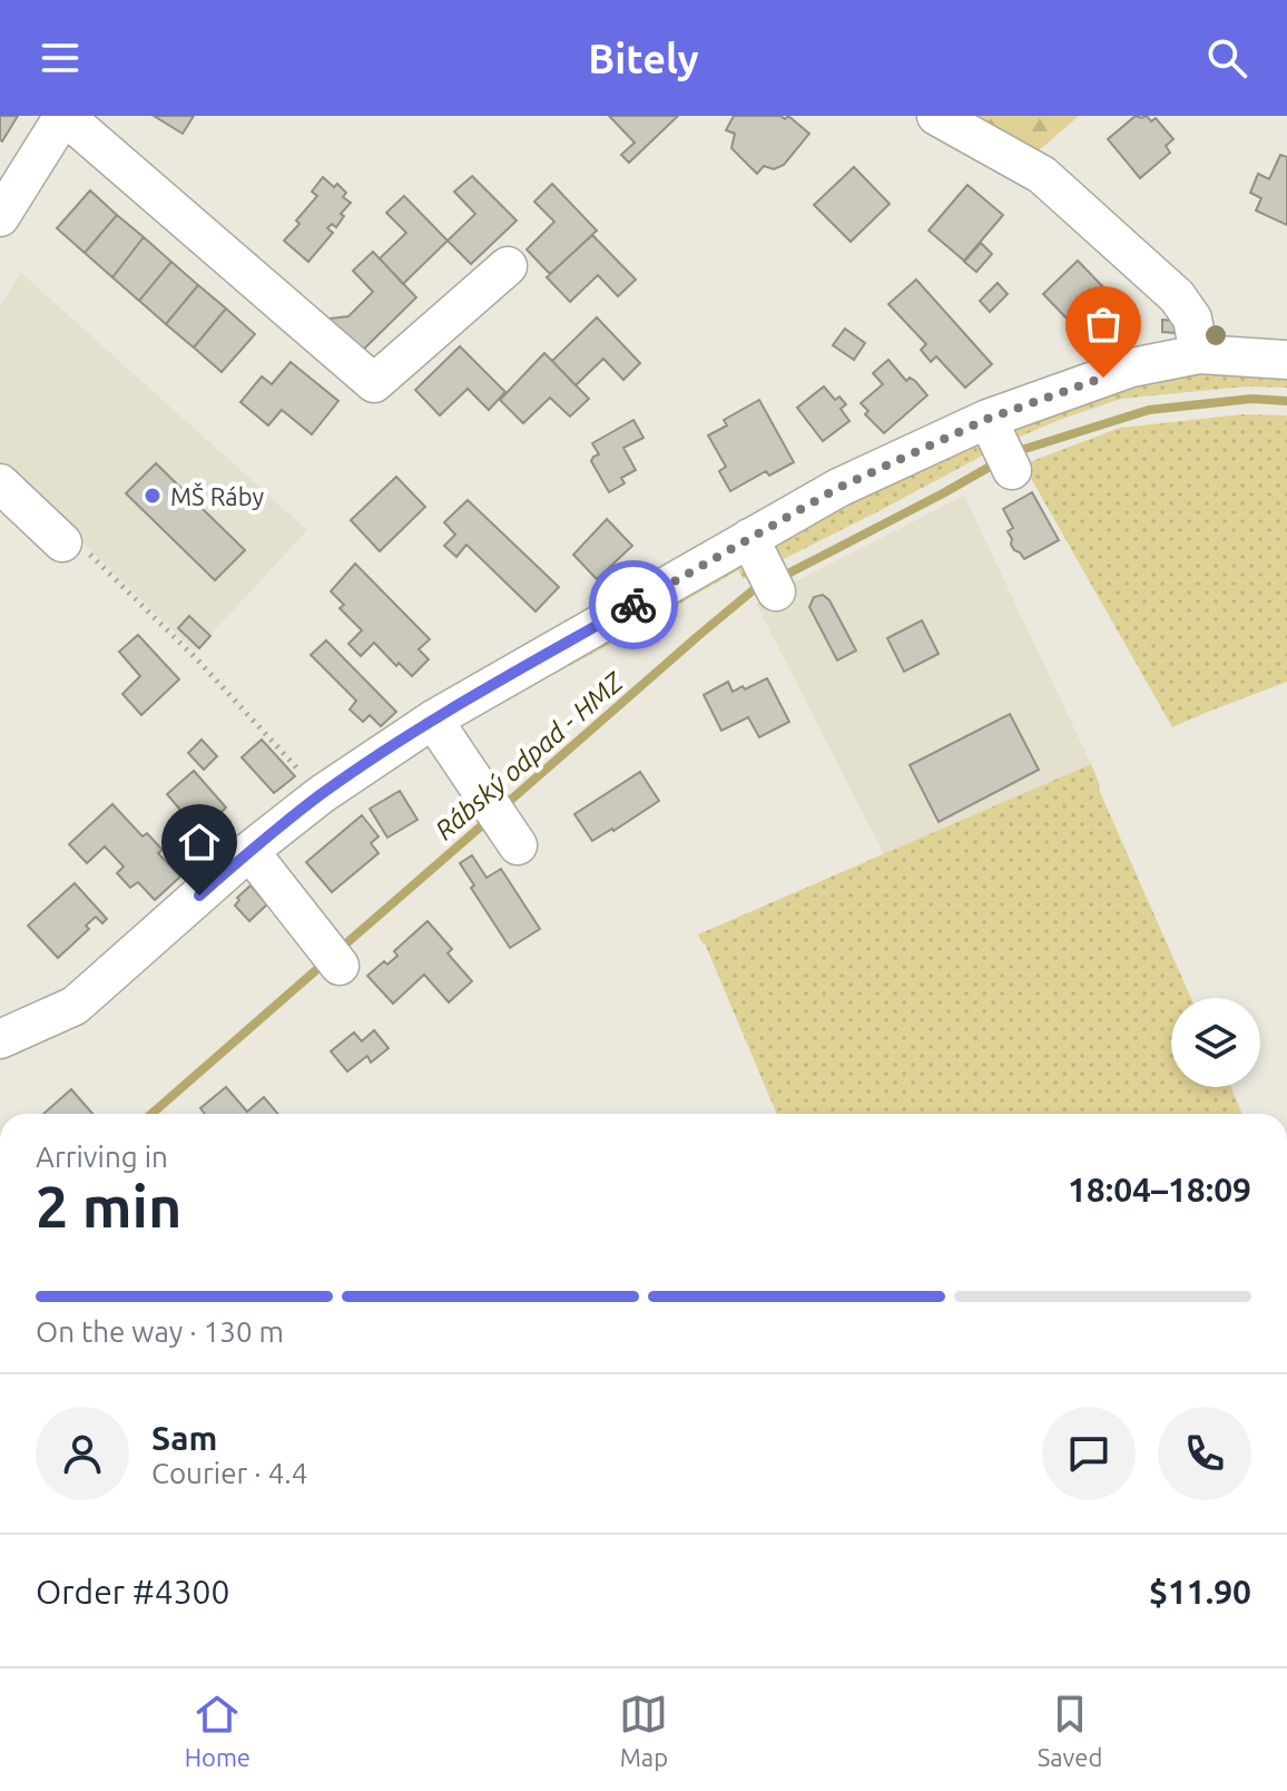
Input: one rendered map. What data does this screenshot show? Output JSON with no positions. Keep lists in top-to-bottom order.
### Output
{
  "water": ["Rábský odpad - HMZ"],
  "places": ["MŠ Ráby"],
  "page": {
    "header": "Bitely",
    "heading": ["2 min", "Arriving in", "18:04–18:09"],
    "panel": [
      "Sam",
      "Courier · 4.4",
      "Order #4300",
      "$11.90"
    ],
    "bar": "On the way · 130 m",
    "tabs": ["Home", "Map", "Saved"]
  }
}
